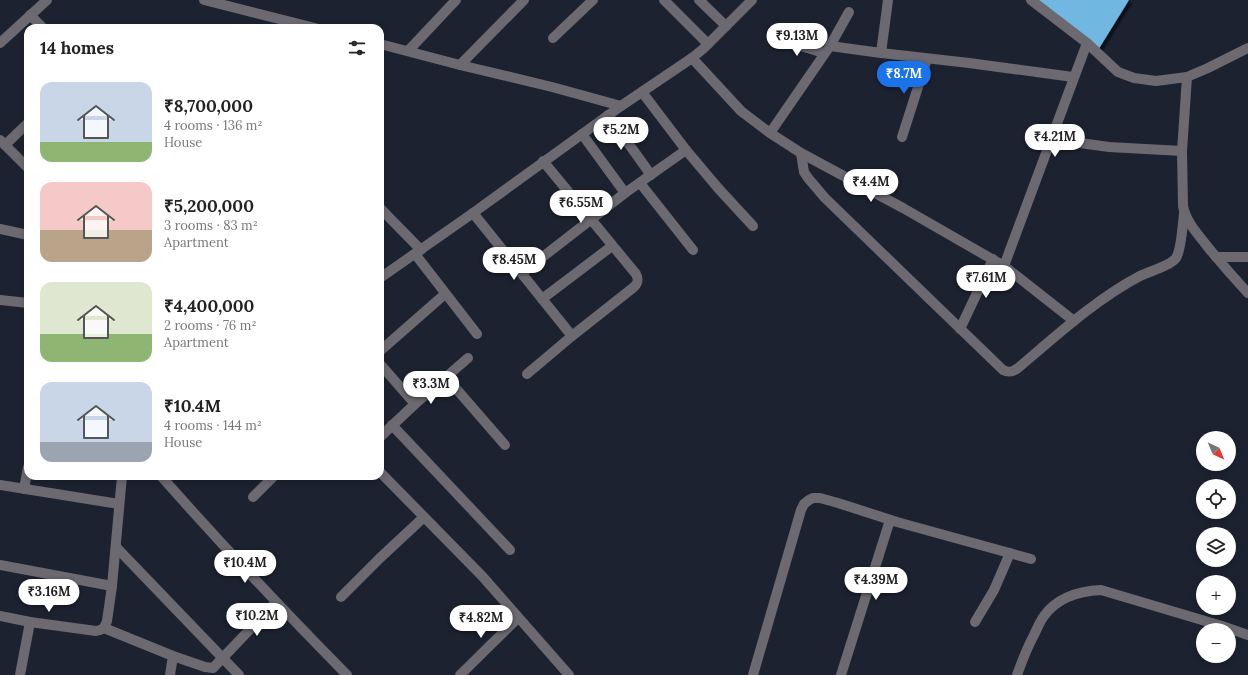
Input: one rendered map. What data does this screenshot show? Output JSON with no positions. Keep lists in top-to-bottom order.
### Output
{
  "north": "bottom right",
  "page": {
    "price": [
      "₹9.13M",
      "₹8.7M",
      "₹5.2M",
      "₹4.21M",
      "₹4.4M",
      "₹6.55M",
      "₹8.45M",
      "₹7.61M",
      "₹3.3M",
      "₹10.4M",
      "₹4.39M",
      "₹3.16M",
      "₹10.2M",
      "₹4.82M"
    ],
    "heading": "14 homes",
    "list": [
      {
        "name": "₹8,700,000",
        "note": "4 rooms · 136 m² · House"
      },
      {
        "name": "₹5,200,000",
        "note": "3 rooms · 83 m² · Apartment"
      },
      {
        "name": "₹4,400,000",
        "note": "2 rooms · 76 m² · Apartment"
      },
      {
        "name": "₹10.4M",
        "note": "4 rooms · 144 m² · House"
      }
    ],
    "map_buttons": ["+", "−"]
  }
}
